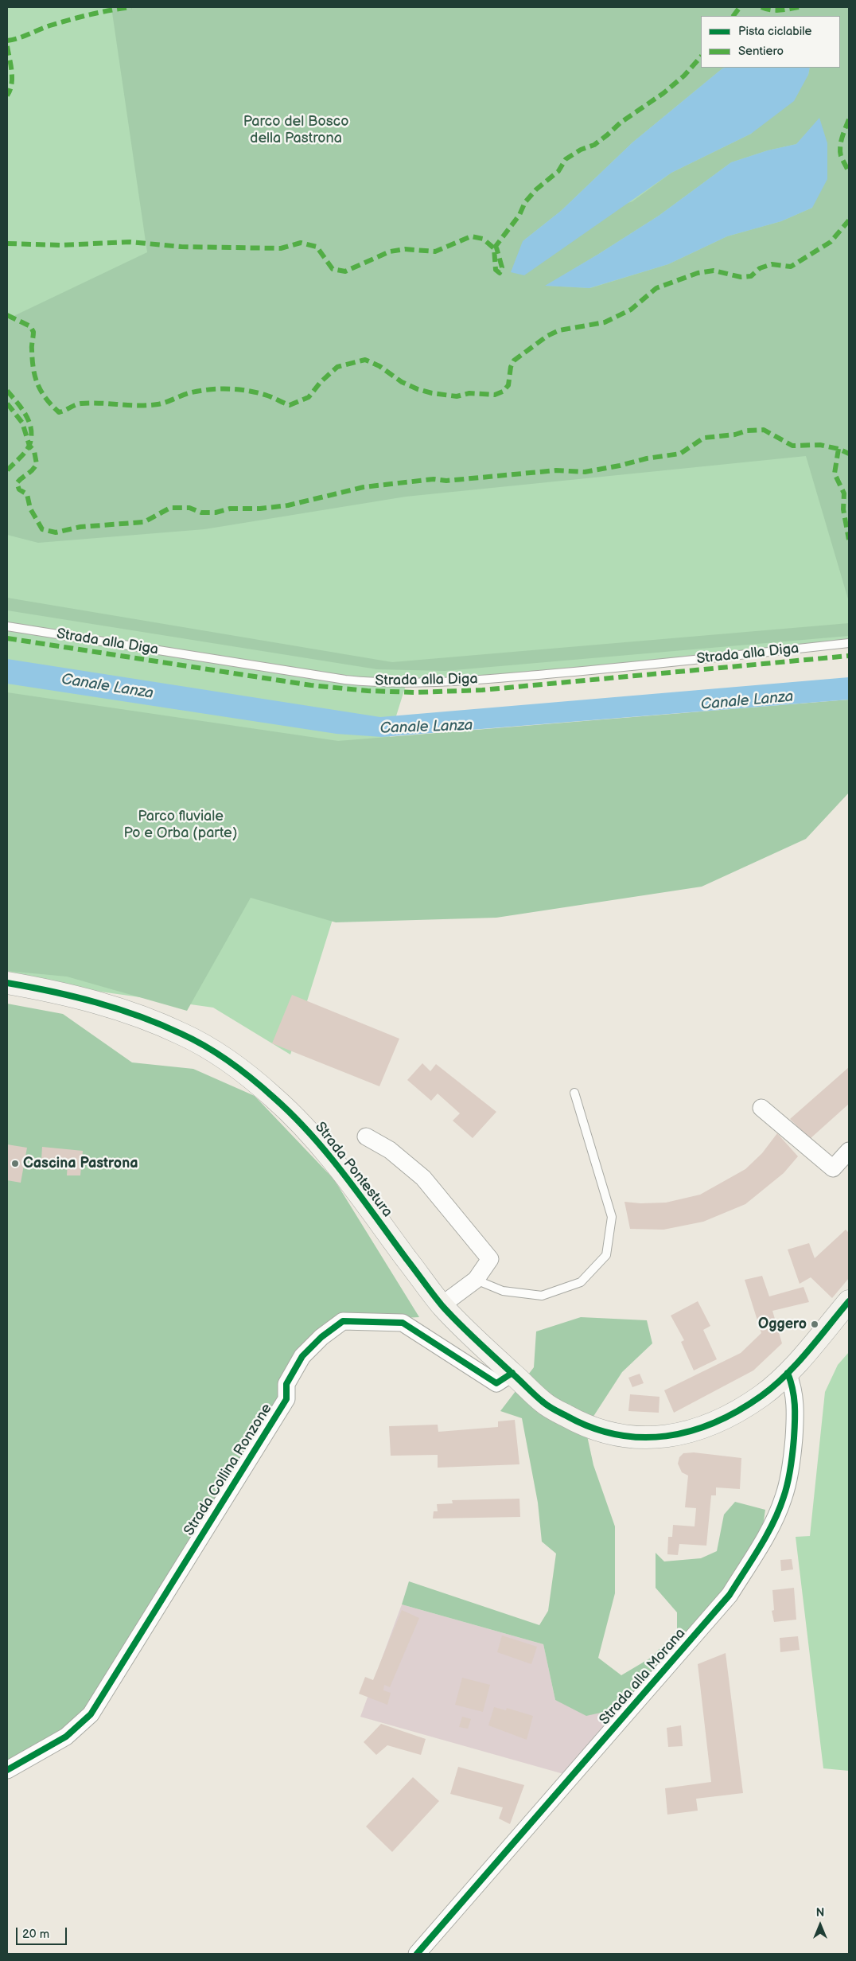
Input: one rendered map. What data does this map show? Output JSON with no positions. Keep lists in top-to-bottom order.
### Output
{
  "streets": {
    "main road": ["Strada Pontestura"],
    "street": ["Strada Collina Ronzone", "Strada alla Morana"],
    "lane": ["Strada alla Diga"]
  },
  "crossings": [
    ["Strada Pontestura", "Strada Collina Ronzone"],
    ["Strada Pontestura", "Strada alla Morana"]
  ],
  "water": ["Canale Lanza"],
  "parks": ["Parco del Bosco della Pastrona", "Parco fluviale Po e Orba (parte)"],
  "places": ["Cascina Pastrona", "Oggero"],
  "legend": ["Pista ciclabile", "Sentiero"],
  "scale_bar": "20 m",
  "north": "top"
}
